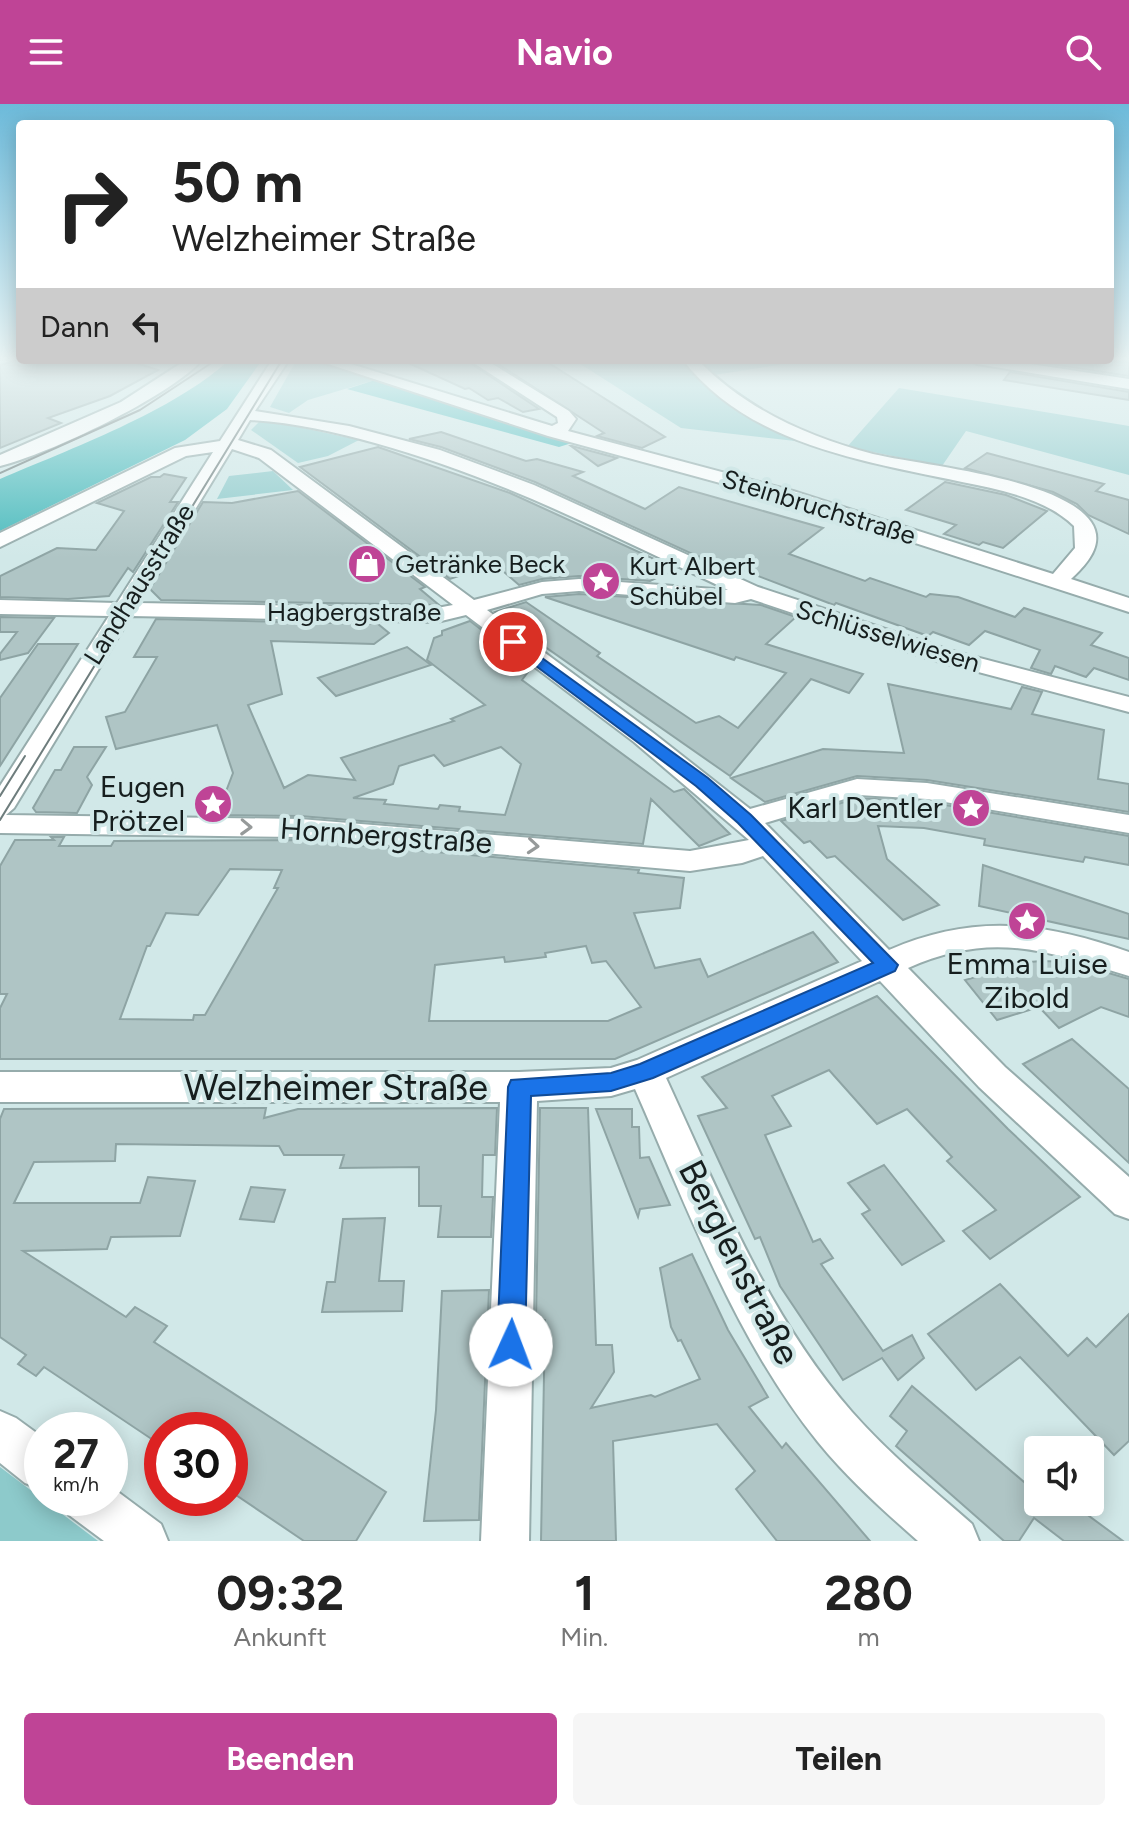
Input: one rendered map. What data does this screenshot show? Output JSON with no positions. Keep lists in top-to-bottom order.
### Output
{
  "streets": {
    "street": [
      "Steinbruchstraße",
      "Landhausstraße",
      "Hagbergstraße",
      "Schlüsselwiesen",
      "Hornbergstraße",
      "Welzheimer Straße",
      "Berglenstraße"
    ]
  },
  "crossings": [
    ["Landhausstraße", "Hagbergstraße"],
    ["Hagbergstraße", "Schlüsselwiesen"],
    ["Welzheimer Straße", "Berglenstraße"]
  ],
  "one_way": ["Hornbergstraße"],
  "places": {
    "shop": ["Getränke Beck"],
    "place": [
      "Kurt Albert Schübel",
      "Eugen Prötzel",
      "Karl Dentler",
      "Emma Luise Zibold"
    ]
  },
  "page": {
    "header": "Navio",
    "turn": ["50 m", "Welzheimer Straße"],
    "then": "Dann",
    "speed": "27 km/h",
    "limit": "30",
    "eta": [
      "09:32",
      "Ankunft",
      "1",
      "Min.",
      "280",
      "m"
    ],
    "buttons": ["Beenden", "Teilen"]
  }
}
